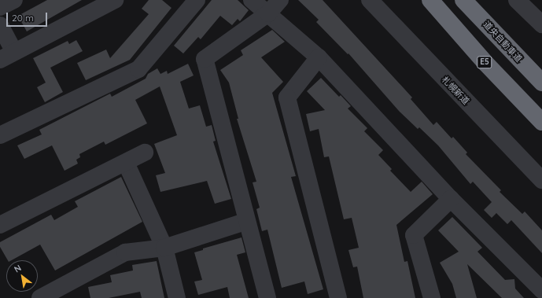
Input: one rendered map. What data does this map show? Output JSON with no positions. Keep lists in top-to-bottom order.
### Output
{
  "streets": {
    "highway": ["道央自動車道", "E5"],
    "street": ["札幌新道"]
  },
  "scale_bar": "20 m",
  "north": "top left"
}
